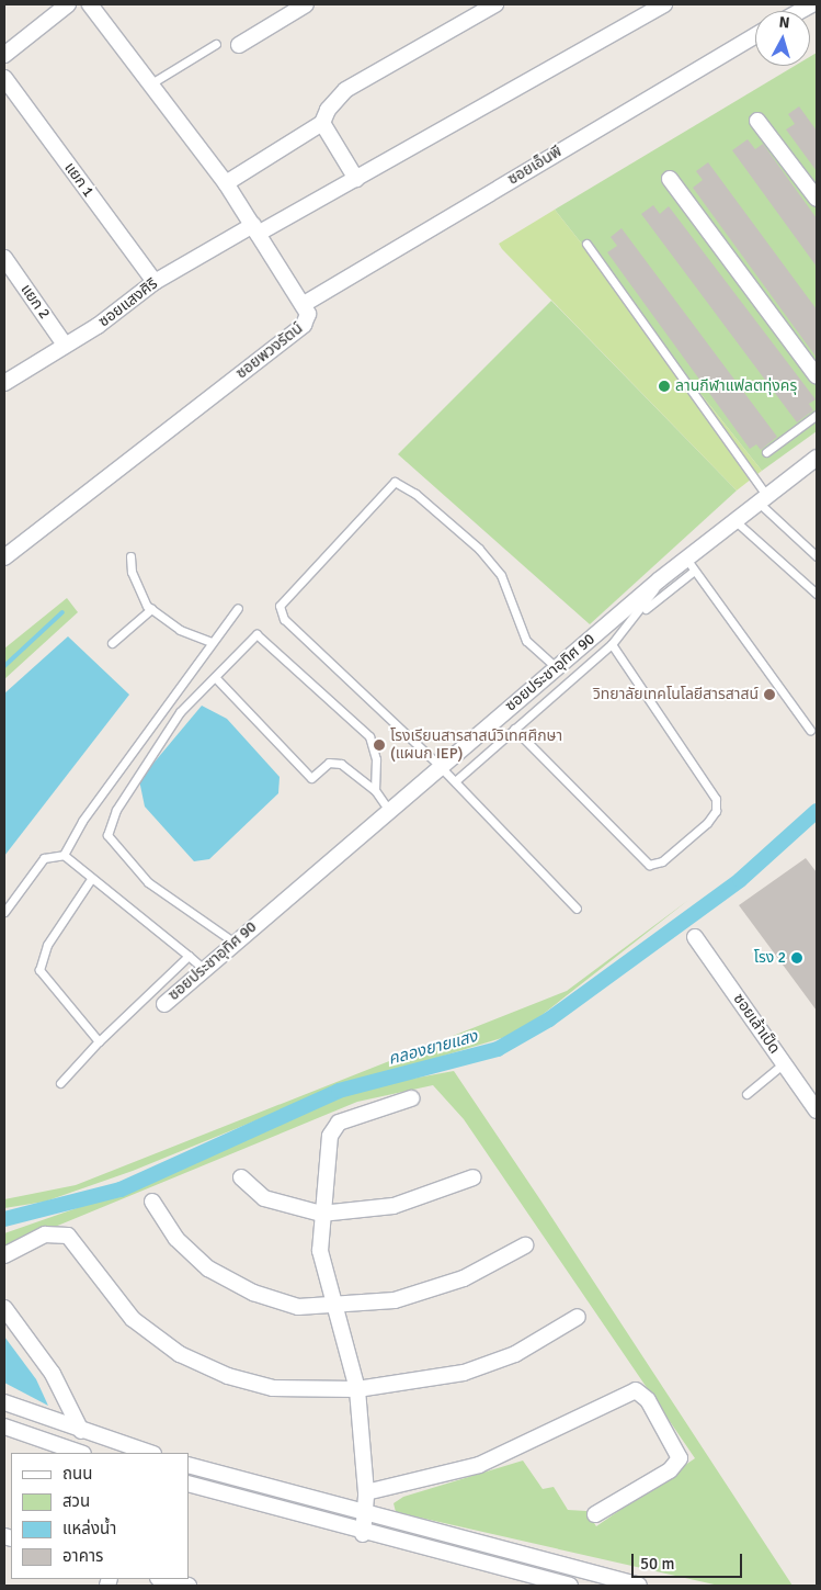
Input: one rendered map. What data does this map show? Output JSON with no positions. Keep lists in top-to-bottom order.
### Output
{
  "streets": {
    "street": [
      "ซอยเอ็นพี",
      "แยก 1",
      "แยก 2",
      "ซอยแสงศิริ",
      "ซอยพวงรัตน์",
      "ซอยประชาอุทิศ 90",
      "ซอยเล้าเป็ด"
    ]
  },
  "crossings": [
    ["ซอยเอ็นพี", "ซอยพวงรัตน์"],
    ["แยก 1", "ซอยแสงศิริ"],
    ["แยก 2", "ซอยแสงศิริ"],
    ["ซอยแสงศิริ", "ซอยพวงรัตน์"]
  ],
  "water": ["คลองยายแสง"],
  "places": [
    "ลานกีฬาแฟลตทุ่งครุ",
    "วิทยาลัยเทคโนโลยีสารสาสน์",
    "โรงเรียนสารสาสน์วิเทศศึกษา (แผนก IEP)",
    "โรง 2"
  ],
  "legend": [
    "ถนน",
    "สวน",
    "แหล่งน้ำ",
    "อาคาร"
  ],
  "scale_bar": "50 m",
  "north": "top"
}
